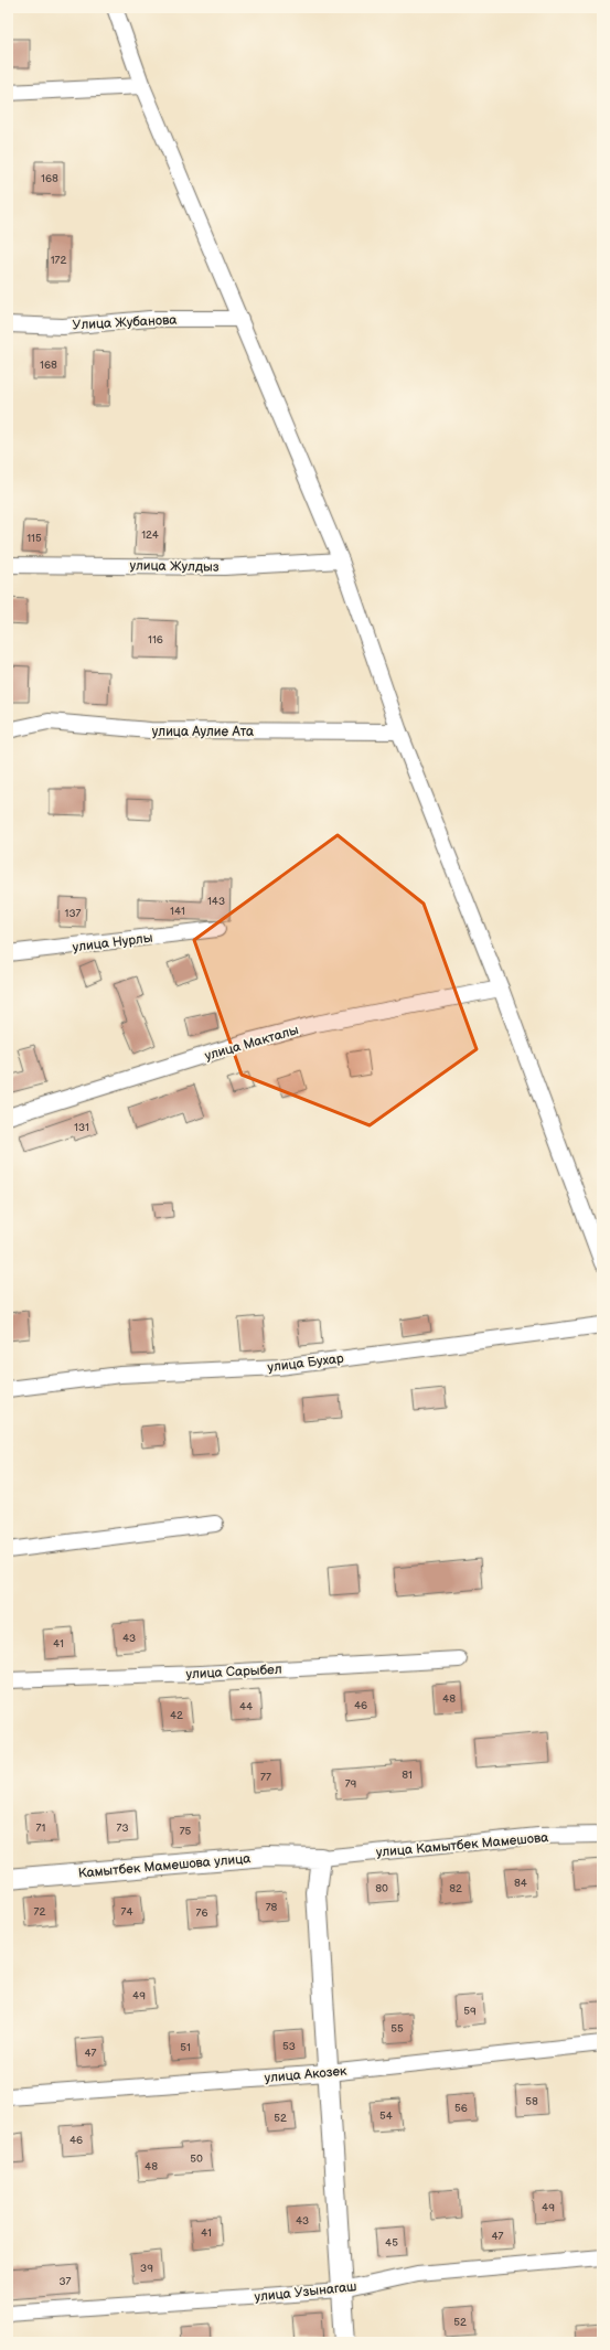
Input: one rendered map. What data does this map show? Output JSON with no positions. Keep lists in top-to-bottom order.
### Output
{
  "streets": {
    "street": [
      "Улица Жубанова",
      "улица Жулдыз",
      "улица Аулие Ата",
      "улица Нурлы",
      "улица Макталы",
      "улица Бухар",
      "улица Сарыбел",
      "улица Камытбек Мамешова",
      "Камытбек Мамешова улица",
      "улица Акозек",
      "улица Узынагаш"
    ]
  },
  "crossings": [
    ["улица Камытбек Мамешова", "Камытбек Мамешова улица"]
  ],
  "house_numbers": [
    "168",
    "172",
    "168",
    "124",
    "115",
    "116",
    "143",
    "141",
    "137",
    "131",
    "43",
    "41",
    "48",
    "46",
    "44",
    "42",
    "81",
    "77",
    "79",
    "71",
    "73",
    "75",
    "84",
    "80",
    "82",
    "78",
    "72",
    "74",
    "76",
    "49",
    "59",
    "55",
    "53",
    "51",
    "47",
    "58",
    "56",
    "54",
    "52",
    "46",
    "50",
    "48",
    "49",
    "43",
    "41",
    "47",
    "45",
    "39",
    "37",
    "52"
  ]
}
